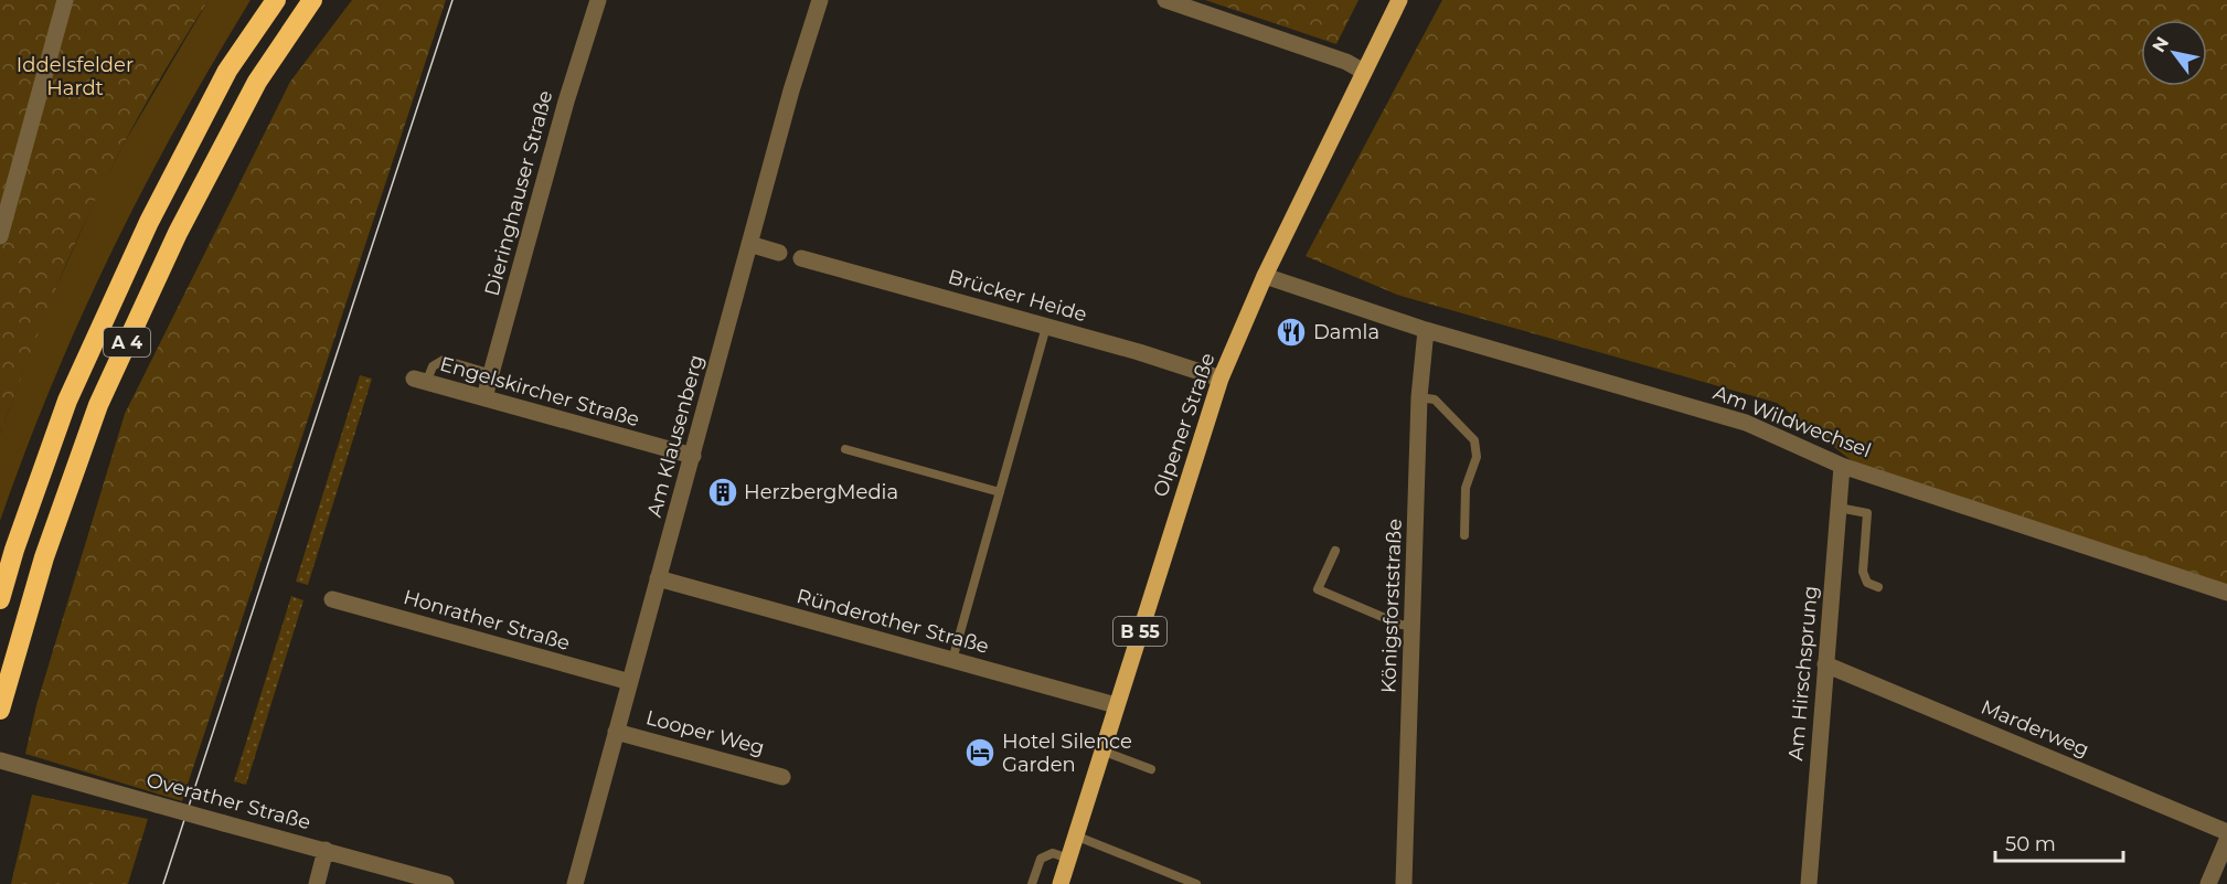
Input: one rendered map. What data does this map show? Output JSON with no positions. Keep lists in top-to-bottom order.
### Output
{
  "streets": {
    "highway": ["A 4"],
    "main road": ["Olpener Straße", "B 55"],
    "street": [
      "Dieringhauser Straße",
      "Brücker Heide",
      "Engelskircher Straße",
      "Am Wildwechsel",
      "Am Klausenberg",
      "Königsforststraße",
      "Honrather Straße",
      "Ründerother Straße",
      "Am Hirschsprung",
      "Marderweg",
      "Looper Weg",
      "Overather Straße"
    ]
  },
  "crossings": [
    ["Dieringhauser Straße", "Engelskircher Straße"],
    ["Brücker Heide", "Olpener Straße"],
    ["Engelskircher Straße", "Am Klausenberg"],
    ["Am Wildwechsel", "Olpener Straße"],
    ["Am Wildwechsel", "Königsforststraße"],
    ["Am Wildwechsel", "Am Hirschsprung"],
    ["Olpener Straße", "Ründerother Straße"],
    ["Am Klausenberg", "Honrather Straße"],
    ["Am Klausenberg", "Ründerother Straße"],
    ["Am Klausenberg", "Looper Weg"],
    ["Am Hirschsprung", "Marderweg"]
  ],
  "parks": ["Iddelsfelder Hardt"],
  "places": {
    "restaurant": ["Damla"],
    "building": ["HerzbergMedia"],
    "hotel": ["Hotel Silence Garden"]
  },
  "scale_bar": "50 m",
  "north": "top left"
}
